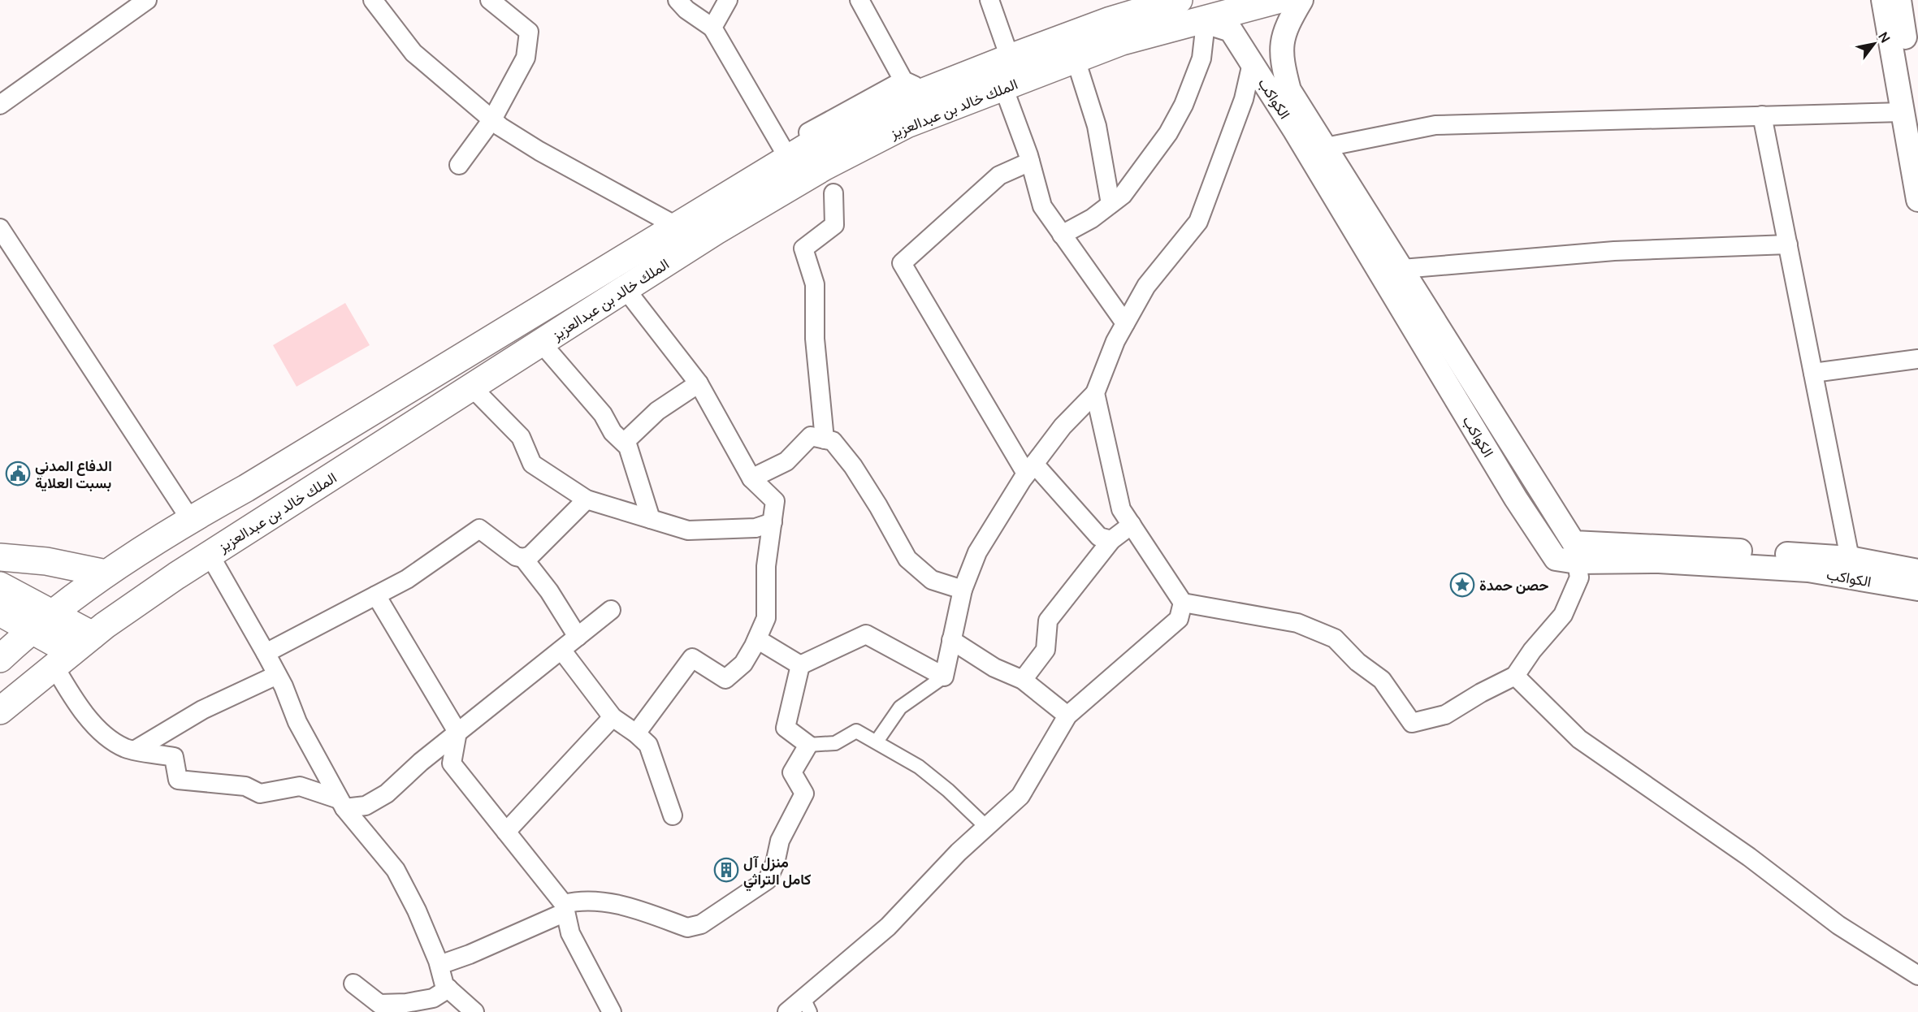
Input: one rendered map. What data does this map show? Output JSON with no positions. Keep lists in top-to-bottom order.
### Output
{
  "streets": {
    "main road": ["الملك خالد بن عبدالعزيز"],
    "street": ["الكواكب"]
  },
  "crossings": [
    ["الكواكب", "الملك خالد بن عبدالعزيز"]
  ],
  "places": {
    "public building": ["الدفاع المدني بسبت العلاية"],
    "place": ["حصن حمدة"],
    "building": ["منزل آل كامل التراثي"]
  },
  "north": "top right"
}
